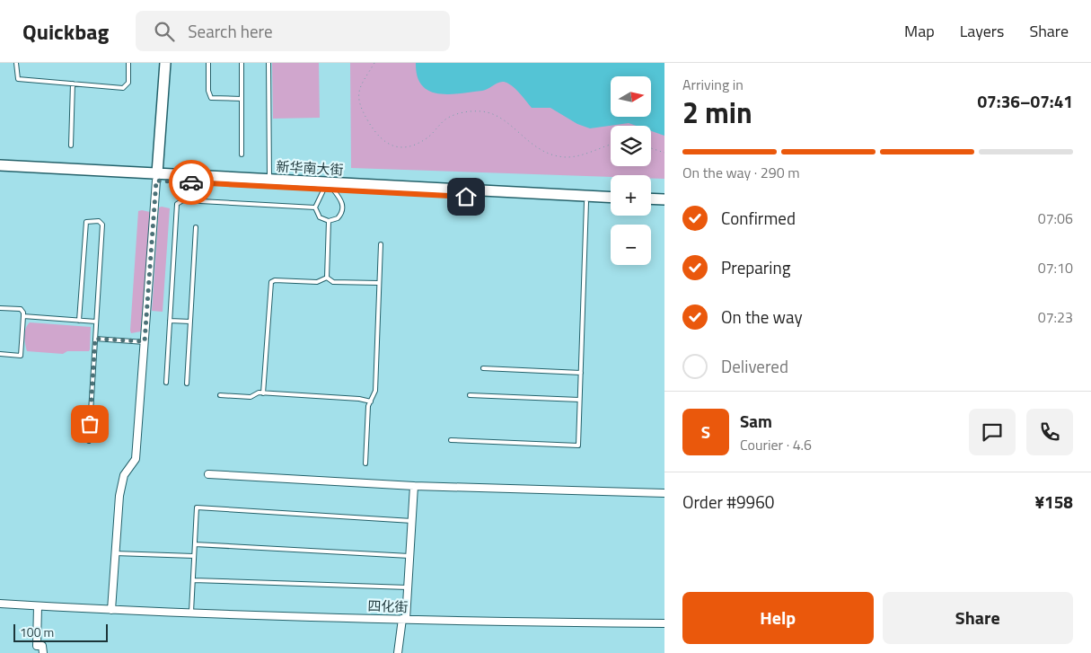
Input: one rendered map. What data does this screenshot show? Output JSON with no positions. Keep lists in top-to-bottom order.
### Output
{
  "streets": {
    "main road": ["新华南大街"],
    "street": ["四化街"]
  },
  "scale_bar": "100 m",
  "north": "right",
  "page": {
    "header": "Quickbag",
    "search": "Search here",
    "nav": ["Map", "Layers", "Share"],
    "heading": ["2 min", "Arriving in", "07:36–07:41"],
    "panel": [
      "Sam",
      "Courier · 4.6",
      "Order #9960",
      "¥158"
    ],
    "map_buttons": ["+", "−"],
    "bar": "On the way · 290 m",
    "list": [
      ["Confirmed", "07:06"],
      ["Preparing", "07:10"],
      ["On the way", "07:23"],
      "Delivered"
    ],
    "round": "S",
    "buttons": ["Help", "Share"],
    "scale": "100 m"
  }
}
